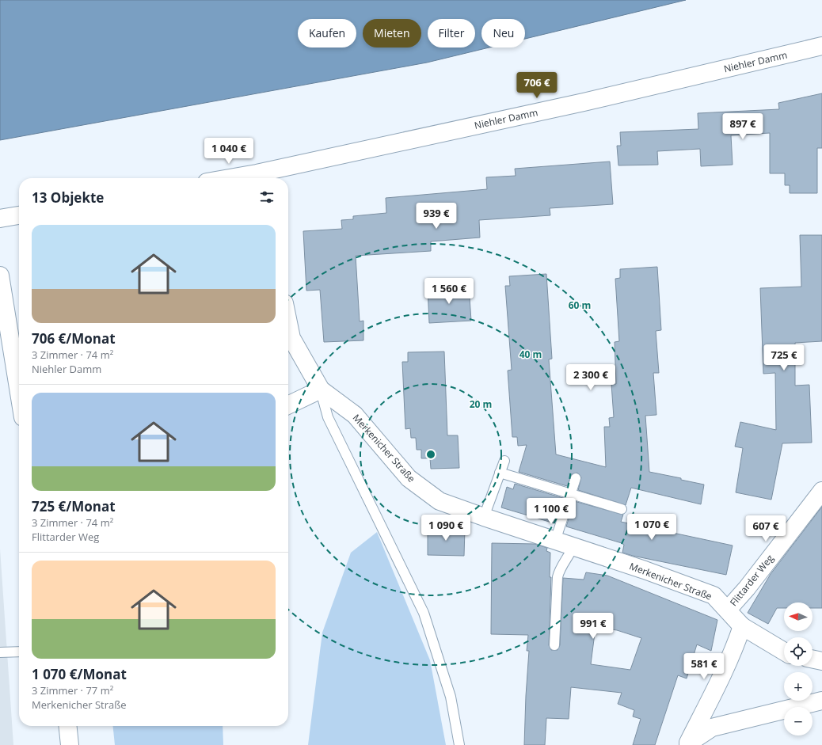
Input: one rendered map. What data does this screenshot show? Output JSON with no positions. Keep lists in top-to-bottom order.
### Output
{
  "streets": {
    "street": ["Niehler Damm", "Merkenicher Straße", "Flittarder Weg"]
  },
  "crossings": [
    ["Merkenicher Straße", "Flittarder Weg"]
  ],
  "north": "left",
  "page": {
    "chip": [
      "Kaufen",
      "Mieten",
      "Filter",
      "Neu"
    ],
    "price": [
      "706 €",
      "897 €",
      "1 040 €",
      "939 €",
      "1 560 €",
      "725 €",
      "2 300 €",
      "1 100 €",
      "1 070 €",
      "1 090 €",
      "607 €",
      "991 €",
      "581 €"
    ],
    "heading": "13 Objekte",
    "list": [
      {
        "name": "706 €/Monat",
        "note": "3 Zimmer · 74 m² · Niehler Damm"
      },
      {
        "name": "725 €/Monat",
        "note": "3 Zimmer · 74 m² · Flittarder Weg"
      },
      {
        "name": "1 070 €/Monat",
        "note": "3 Zimmer · 77 m² · Merkenicher Straße"
      }
    ],
    "map_buttons": ["+", "−"]
  },
  "rings": ["60 m", "40 m", "20 m"]
}
